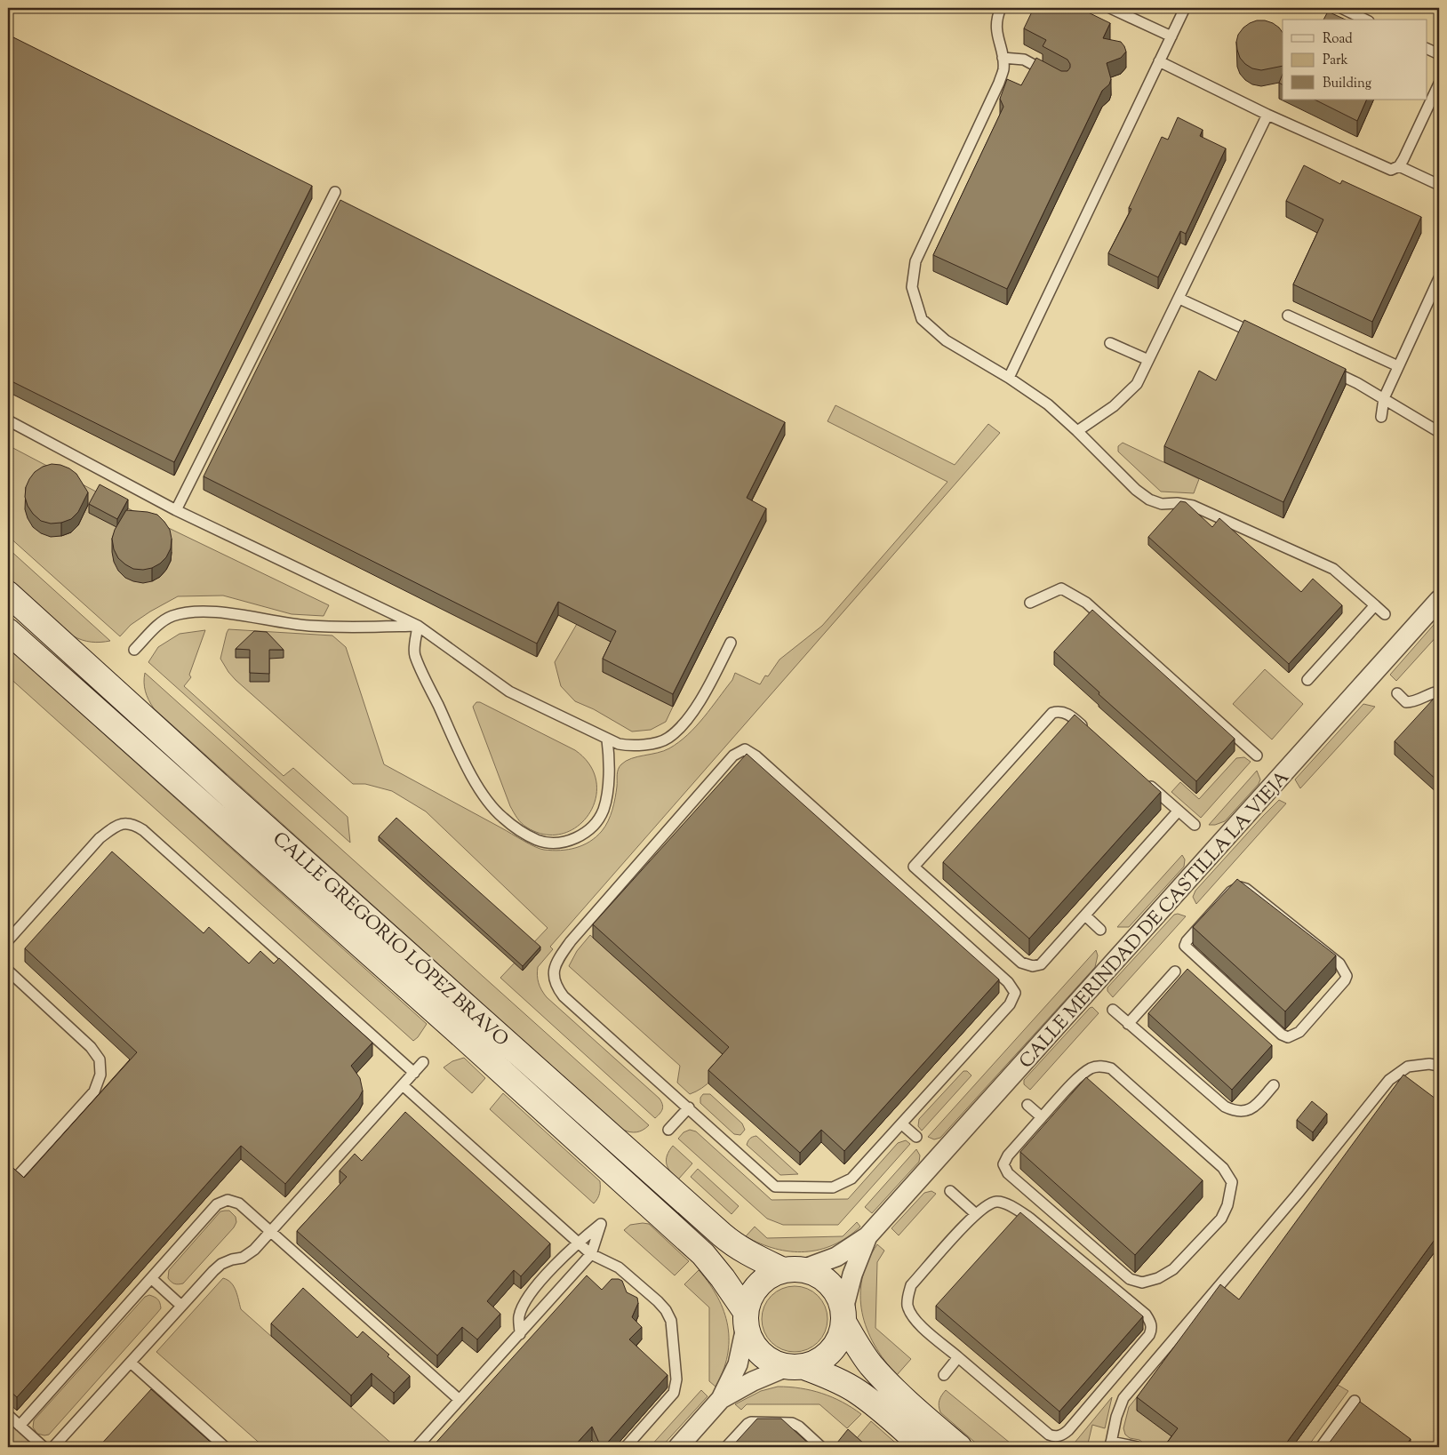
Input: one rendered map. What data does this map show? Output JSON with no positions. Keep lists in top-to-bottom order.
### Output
{
  "streets": {
    "main road": ["CALLE GREGORIO LÓPEZ BRAVO"],
    "street": ["CALLE MERINDAD DE CASTILLA LA VIEJA"]
  },
  "crossings": [
    ["CALLE MERINDAD DE CASTILLA LA VIEJA", "CALLE GREGORIO LÓPEZ BRAVO"]
  ],
  "legend": ["Road", "Park", "Building"]
}
